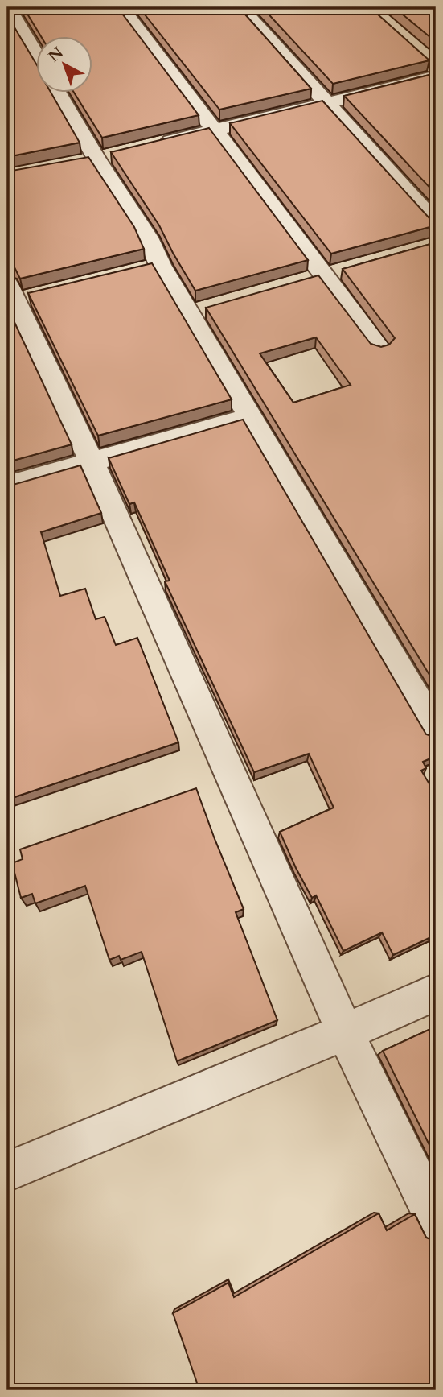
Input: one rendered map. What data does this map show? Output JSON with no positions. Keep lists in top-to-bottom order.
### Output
{
  "north": "top left"
}
